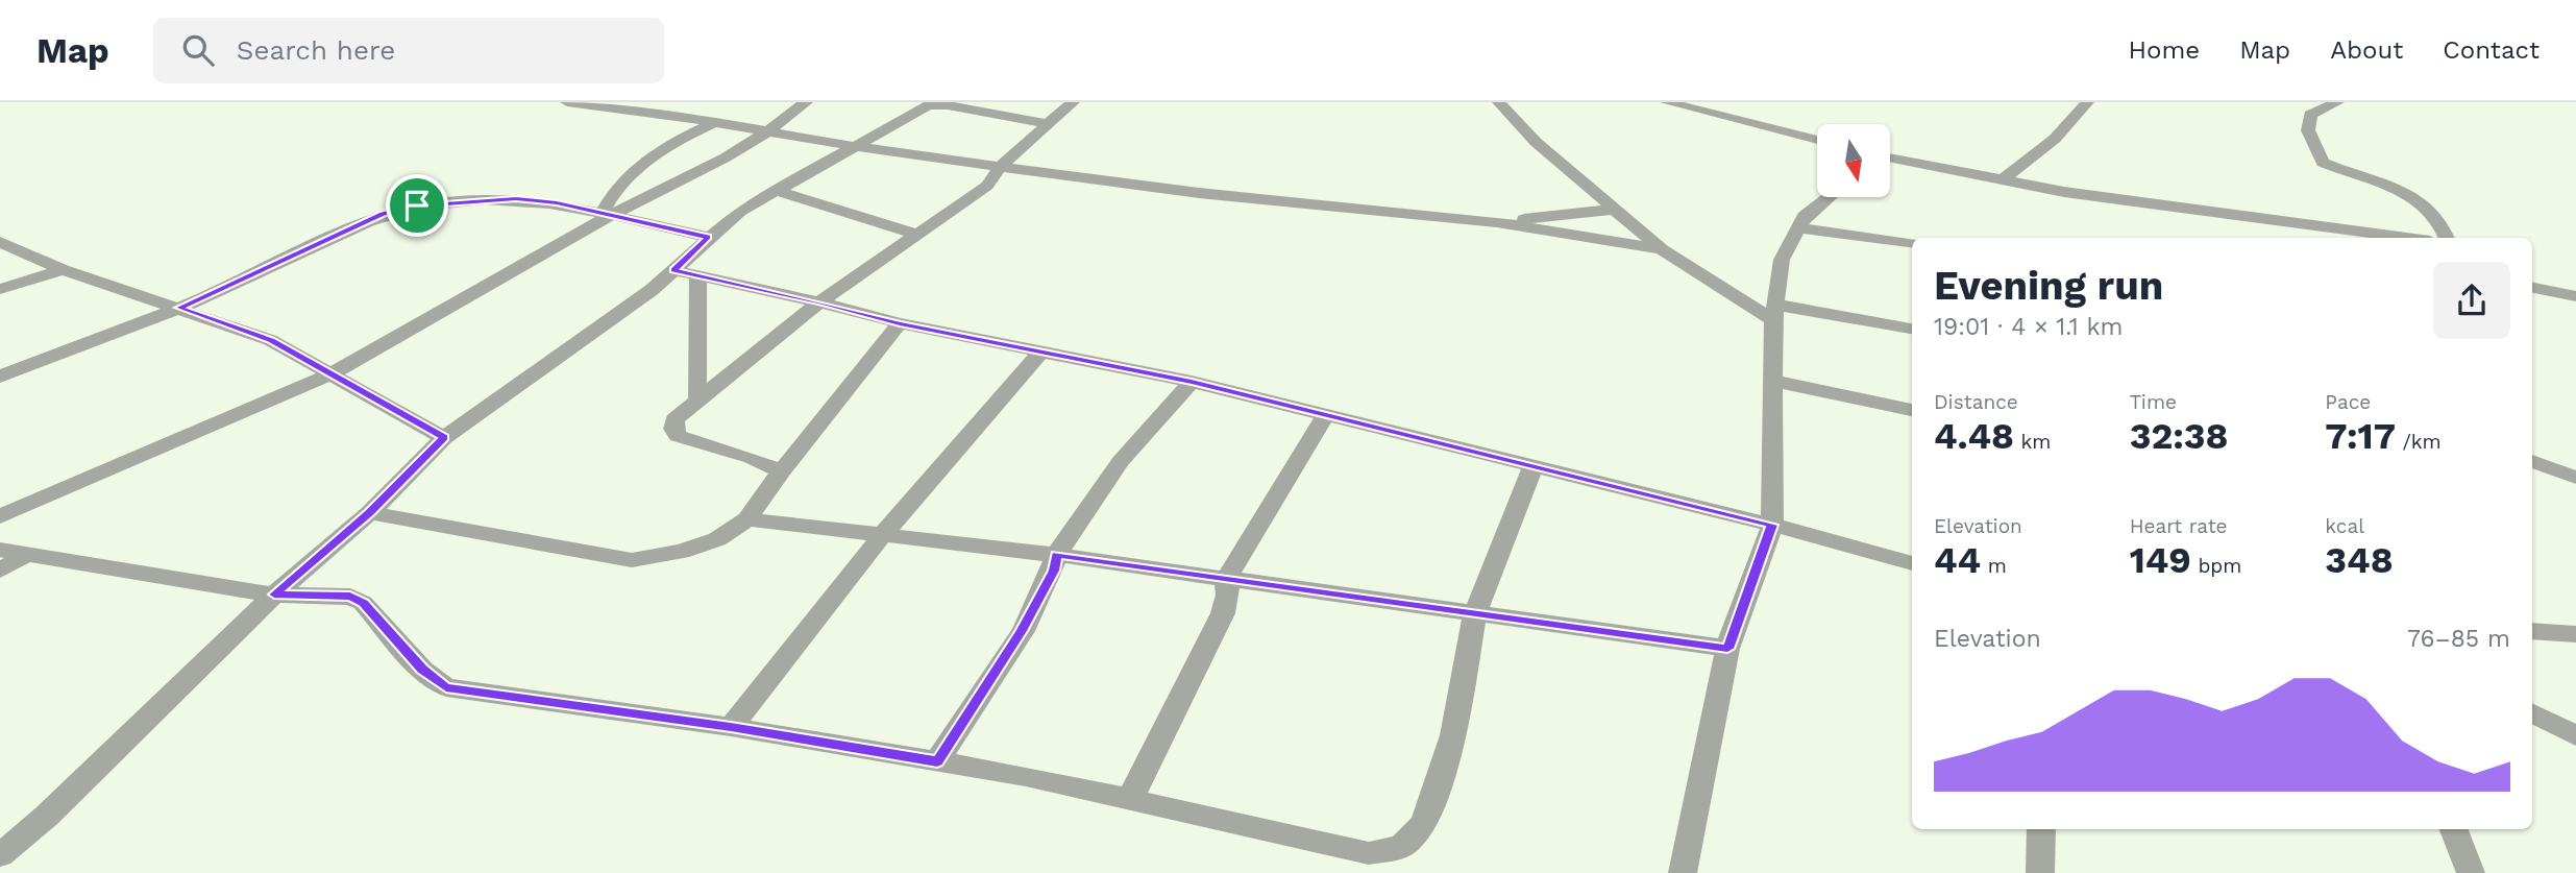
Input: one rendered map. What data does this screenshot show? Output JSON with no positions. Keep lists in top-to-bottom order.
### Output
{
  "north": "bottom",
  "page": {
    "header": "Map",
    "search": "Search here",
    "nav": [
      "Home",
      "Map",
      "About",
      "Contact"
    ],
    "heading": ["Evening run", "19:01 · 4 × 1.1 km"],
    "stats": [
      ["Distance", "4.48 km"],
      ["Time", "32:38"],
      ["Pace", "7:17 /km"],
      ["Elevation", "44 m"],
      ["Heart rate", "149 bpm"],
      ["kcal", "348"]
    ],
    "chart": ["Elevation", "76–85 m"]
  }
}
